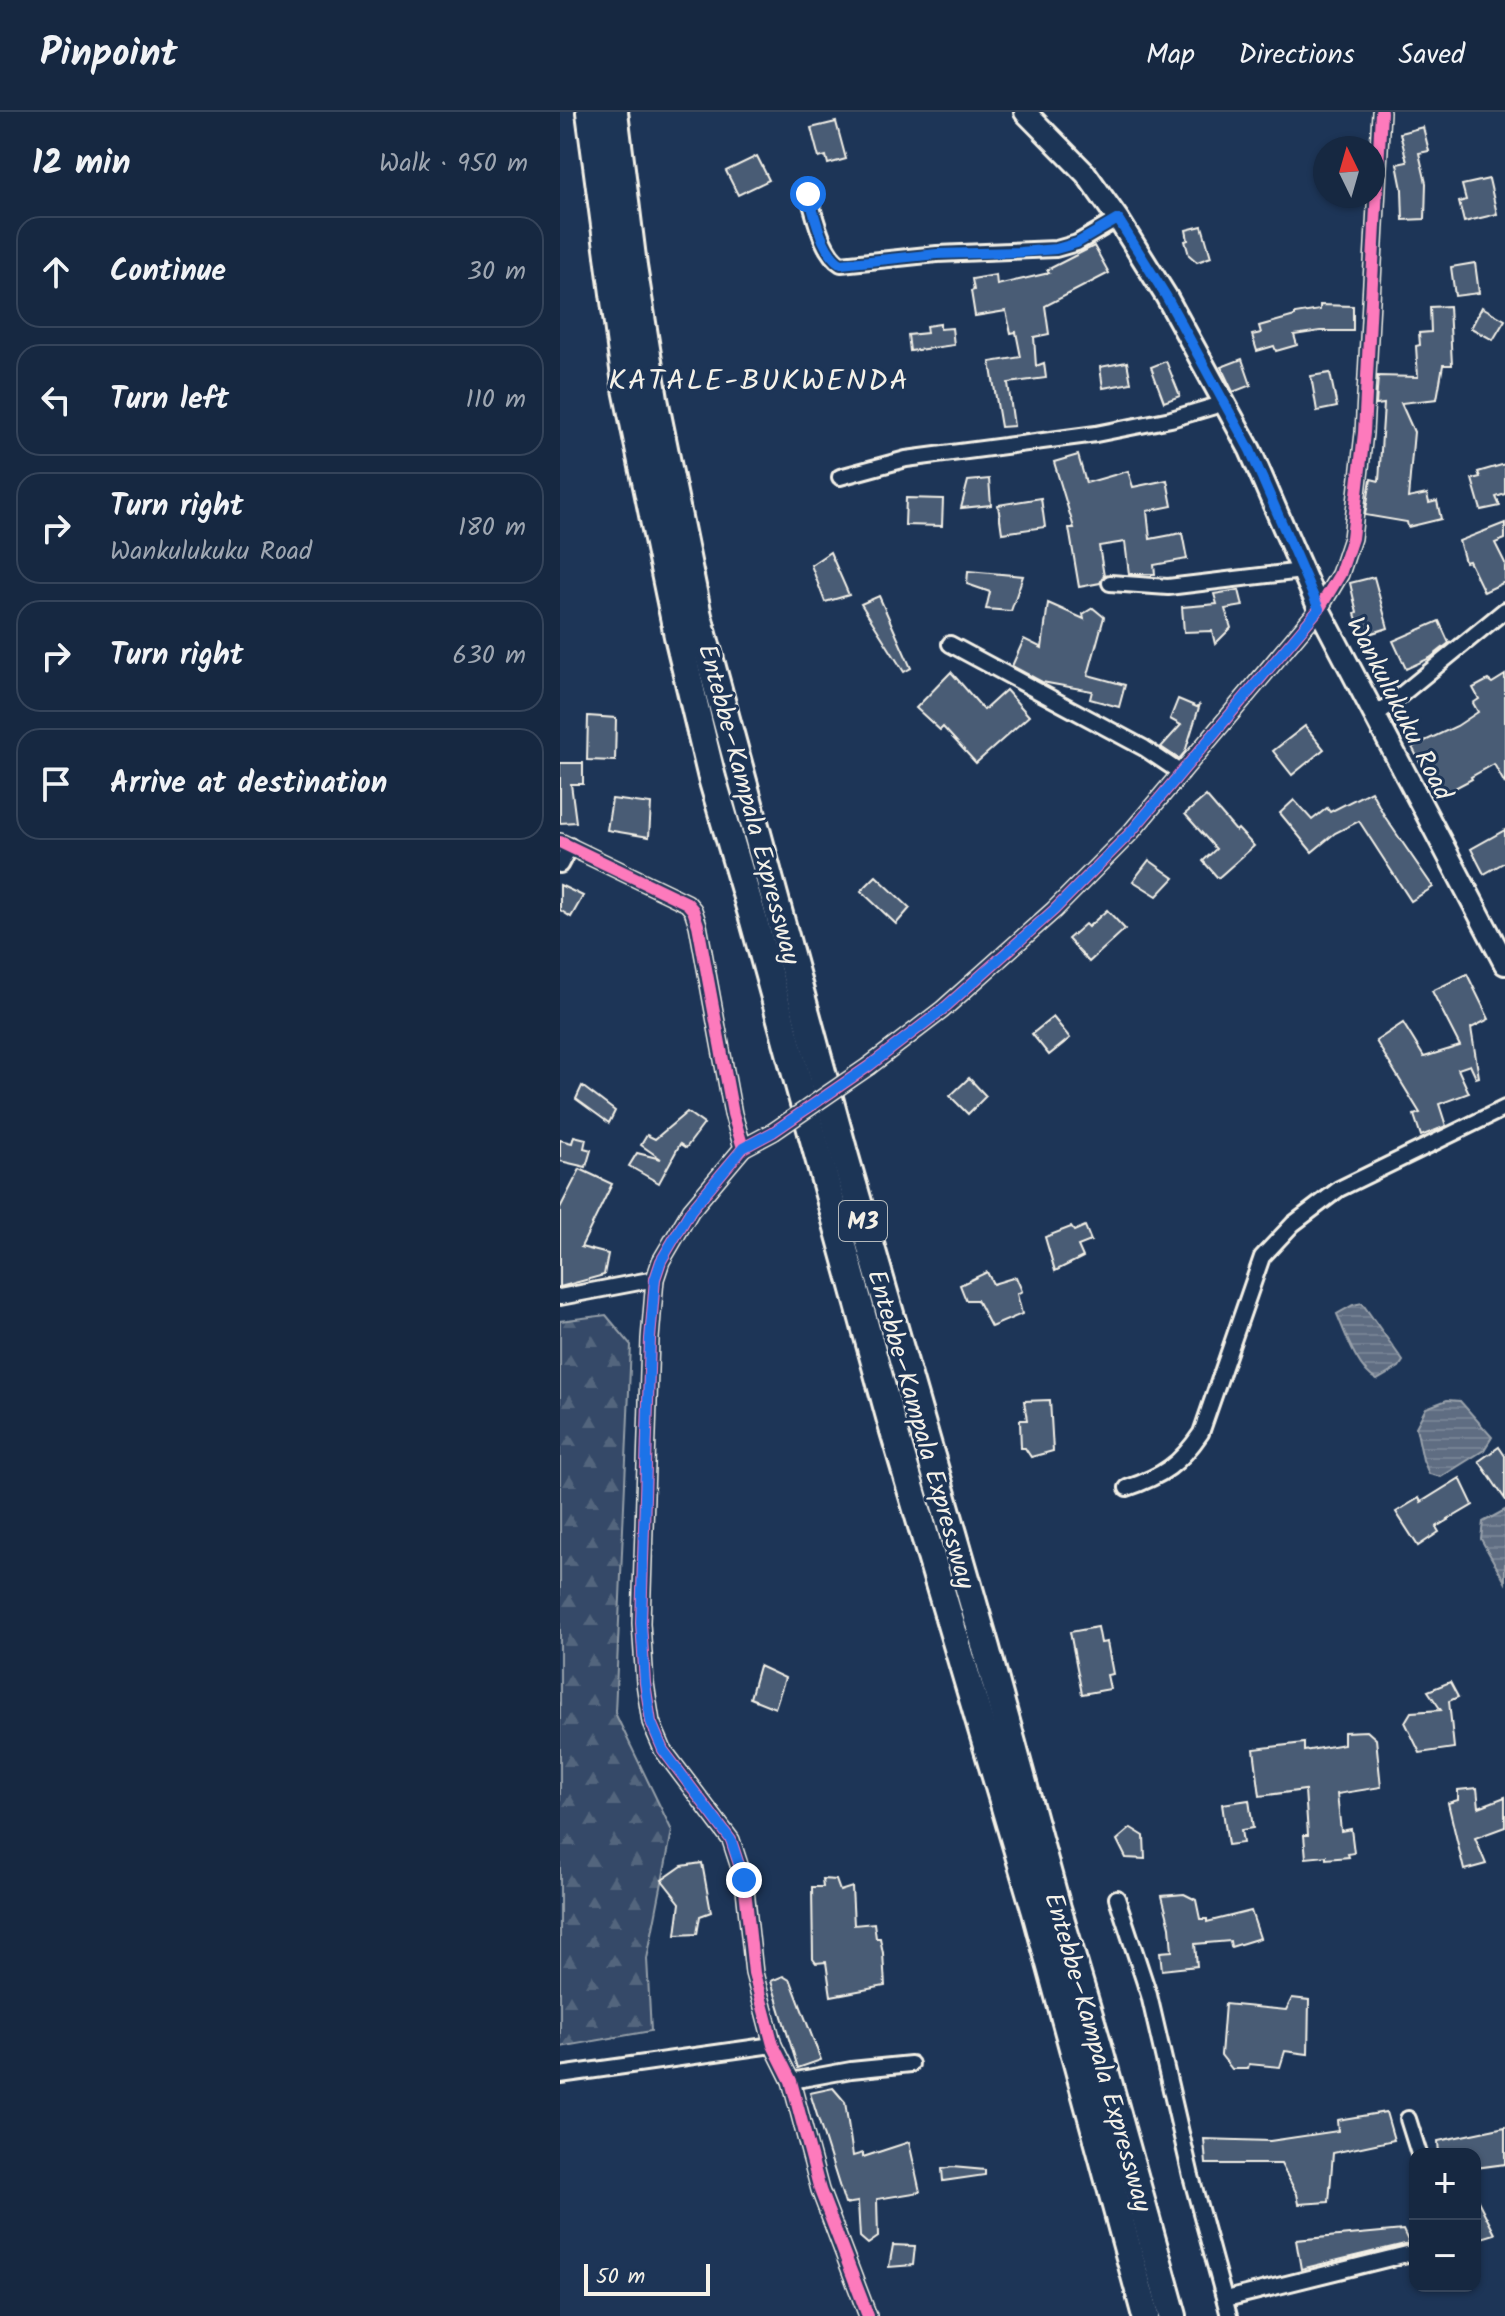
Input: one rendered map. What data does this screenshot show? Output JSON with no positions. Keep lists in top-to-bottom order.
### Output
{
  "streets": {
    "highway": ["Entebbe–Kampala Expressway", "M3"],
    "main road": ["Wankulukuku Road"]
  },
  "districts": ["KATALE-BUKWENDA"],
  "scale_bar": "50 m",
  "north": "top",
  "page": {
    "header": "Pinpoint",
    "nav": ["Map", "Directions", "Saved"],
    "heading": ["12 min", "Walk · 950 m"],
    "list": [
      ["Continue", "30 m"],
      ["Turn left", "110 m"],
      ["Turn right", "Wankulukuku Road", "180 m"],
      ["Turn right", "630 m"],
      "Arrive at destination"
    ],
    "map_buttons": ["+", "−"],
    "scale": "50 m"
  }
}
